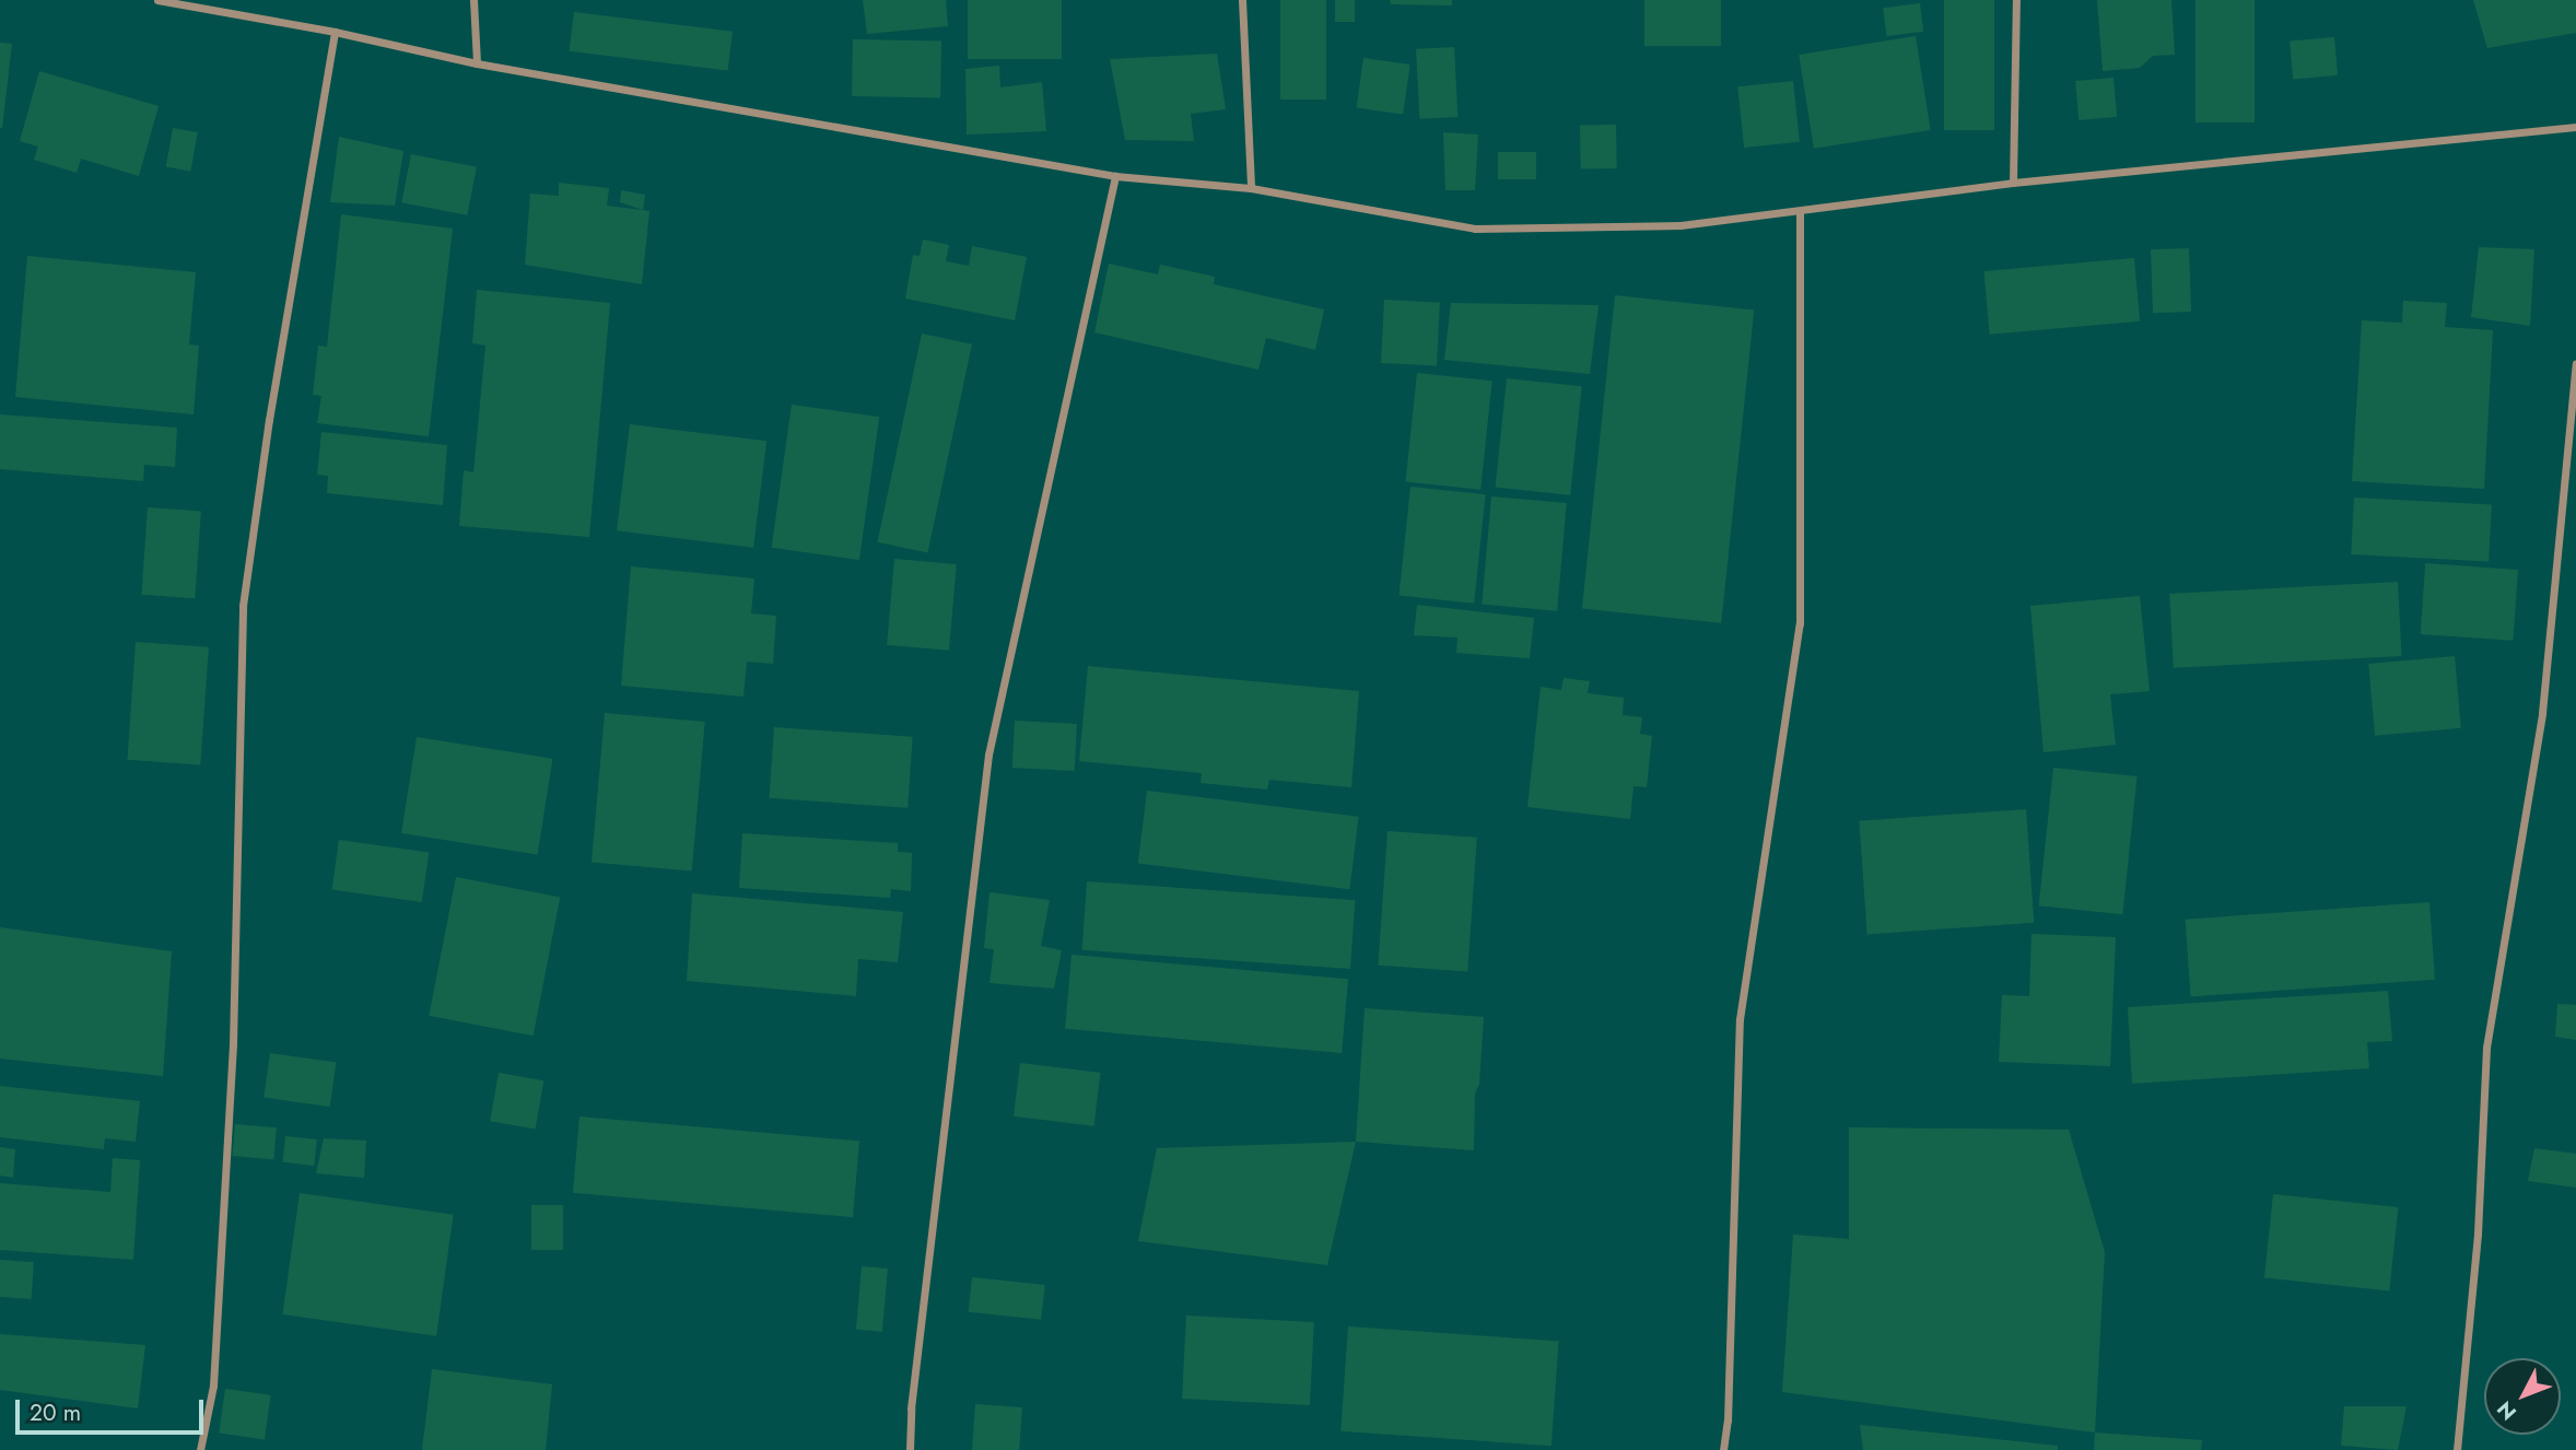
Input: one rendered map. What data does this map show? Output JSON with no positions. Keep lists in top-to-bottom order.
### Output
{
  "scale_bar": "20 m",
  "north": "bottom left"
}
